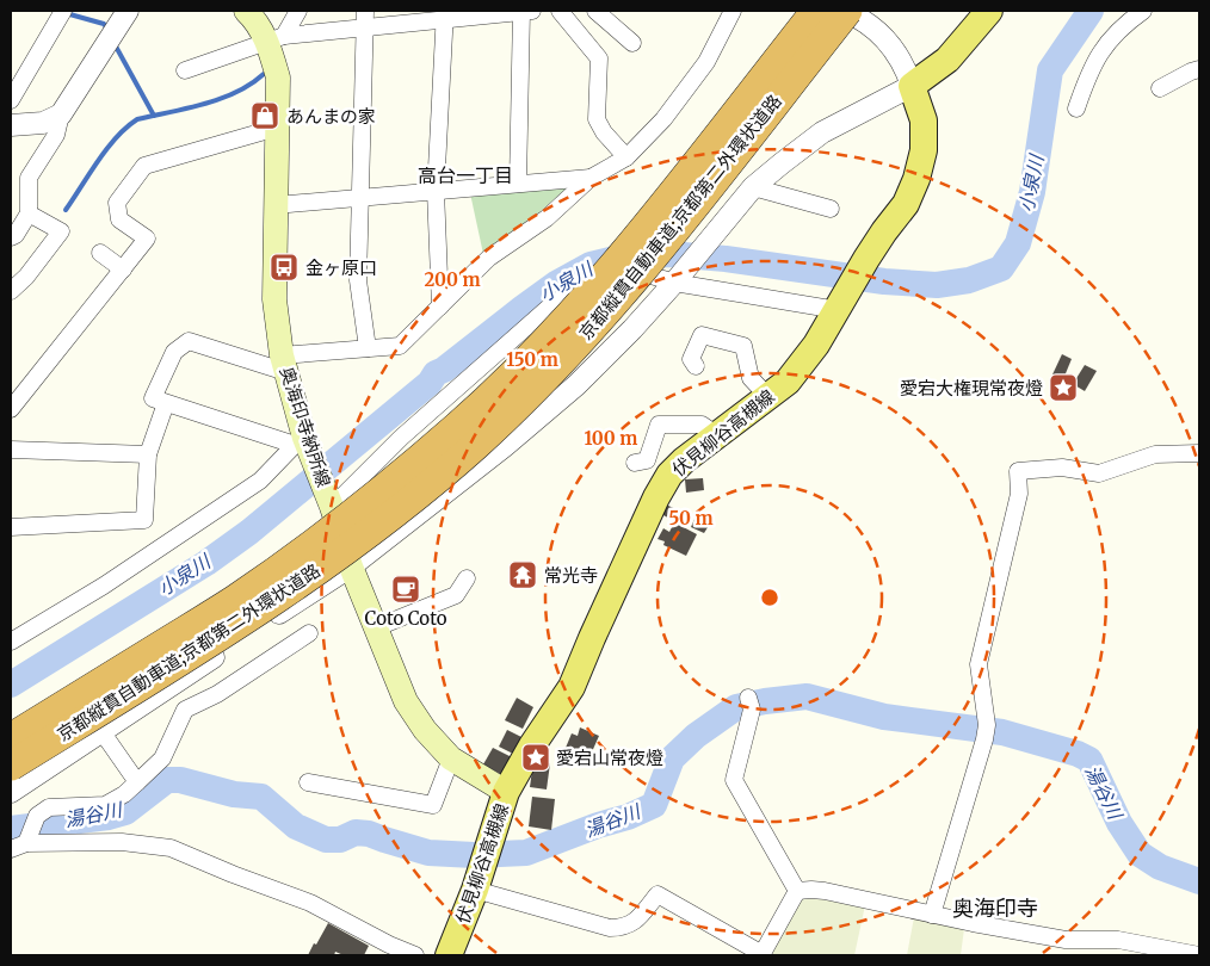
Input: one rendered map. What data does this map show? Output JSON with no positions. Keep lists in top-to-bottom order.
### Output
{
  "streets": {
    "highway": ["京都縦貫自動車道;京都第二外環状道路"],
    "main road": ["奥海印寺納所線", "伏見柳谷高槻線"]
  },
  "crossings": [
    ["奥海印寺納所線", "伏見柳谷高槻線"]
  ],
  "districts": ["高台一丁目", "奥海印寺"],
  "water": ["小泉川", "湯谷川"],
  "places": {
    "shop": ["あんまの家"],
    "bus stop": ["金ヶ原口"],
    "place": ["愛宕大権現常夜燈", "愛宕山常夜燈"],
    "temple": ["常光寺"],
    "cafe": ["Coto Coto"]
  },
  "rings": [
    "200 m",
    "150 m",
    "100 m",
    "50 m"
  ]
}
